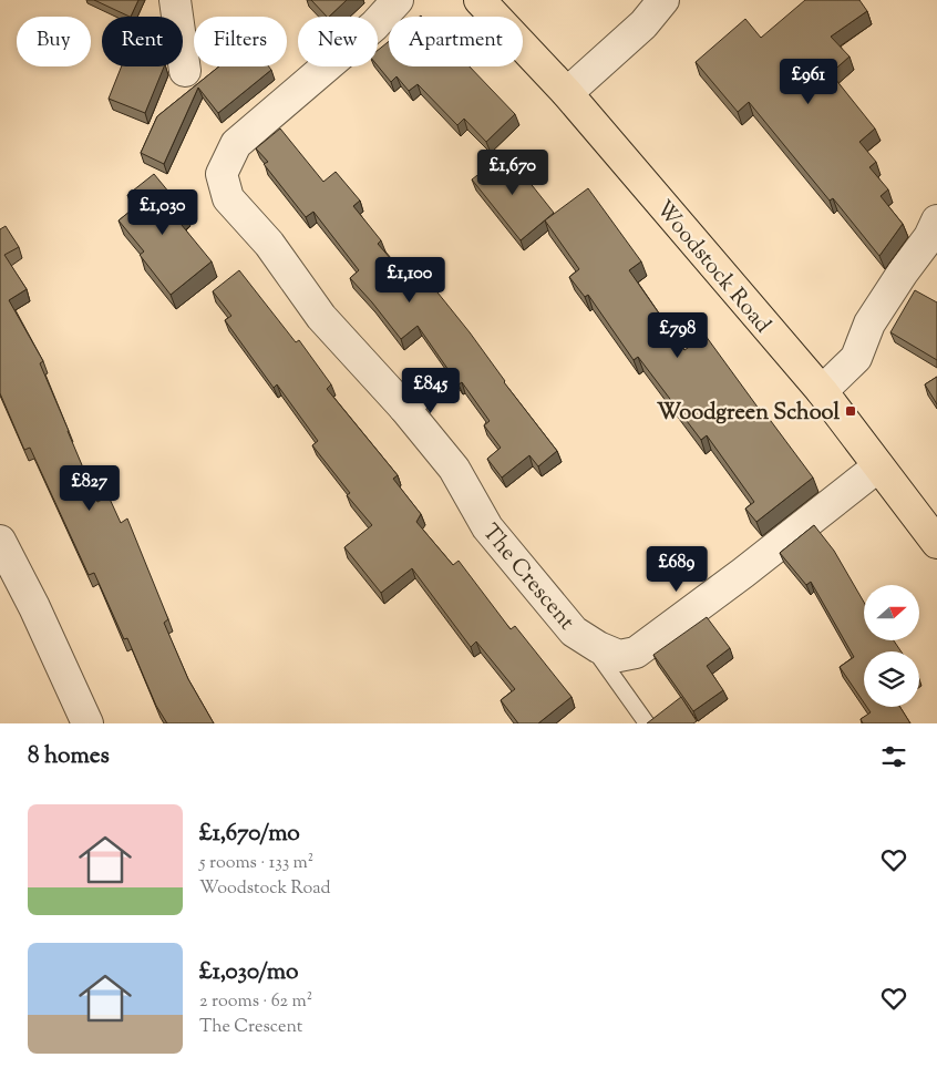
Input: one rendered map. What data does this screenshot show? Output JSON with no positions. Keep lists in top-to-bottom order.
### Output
{
  "streets": {
    "main road": ["Woodstock Road"],
    "street": ["The Crescent"]
  },
  "crossings": [
    ["Woodstock Road", "The Crescent"]
  ],
  "places": {
    "transit": ["Woodgreen School"]
  },
  "north": "right",
  "page": {
    "chip": [
      "Buy",
      "Rent",
      "Filters",
      "New",
      "Apartment"
    ],
    "price": [
      "£961",
      "£1,670",
      "£1,030",
      "£1,100",
      "£798",
      "£845",
      "£827",
      "£689"
    ],
    "heading": "8 homes",
    "list": [
      {
        "name": "£1,670/mo",
        "note": "5 rooms · 133 m² · Woodstock Road"
      },
      {
        "name": "£1,030/mo",
        "note": "2 rooms · 62 m² · The Crescent"
      }
    ]
  }
}
